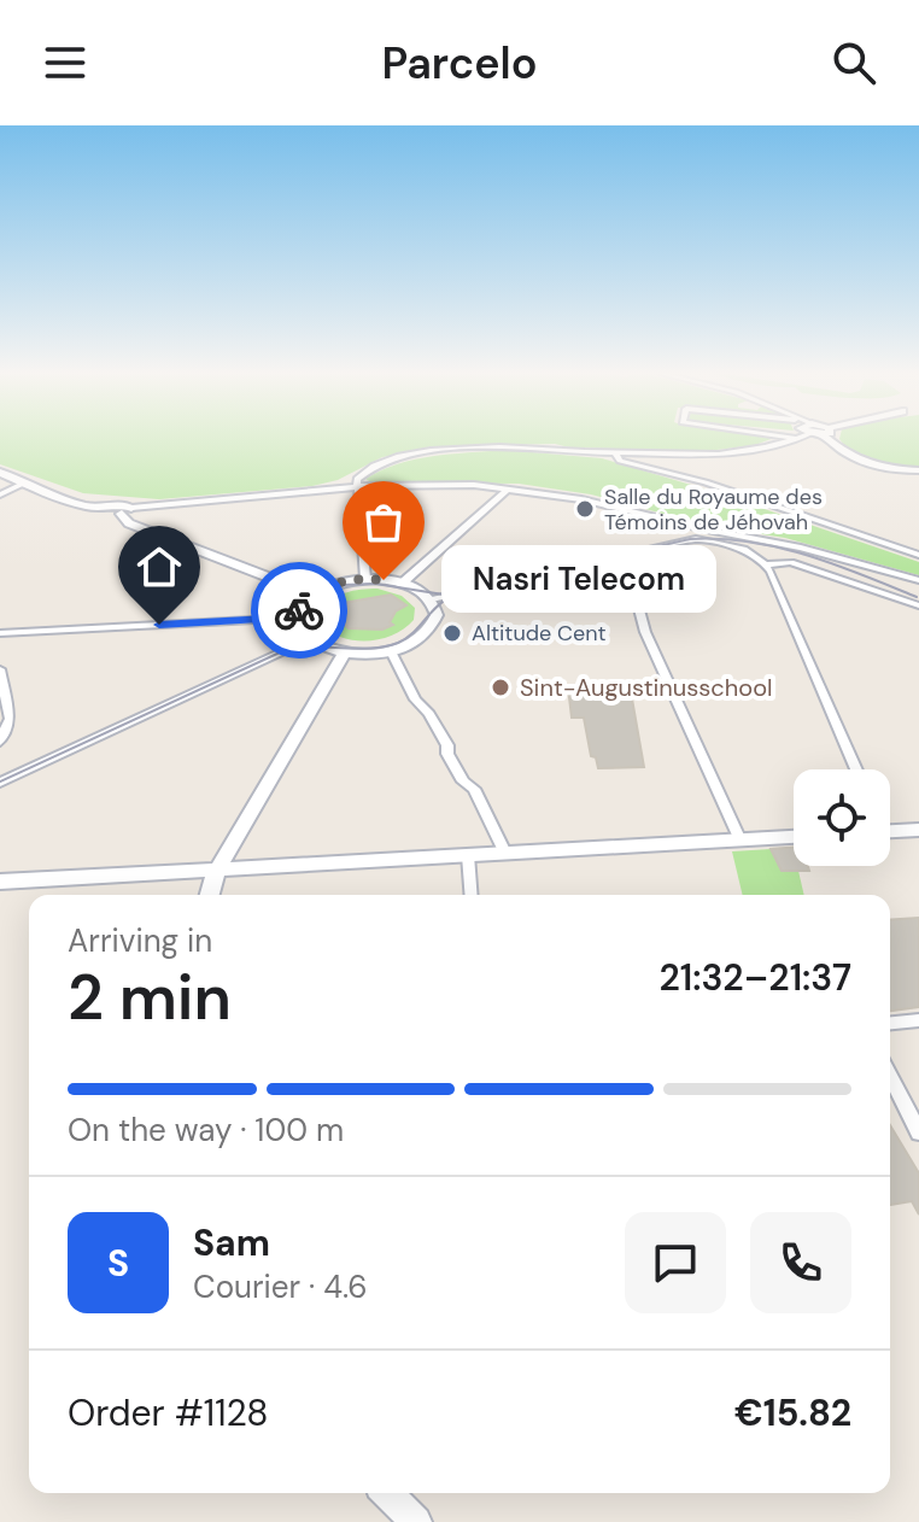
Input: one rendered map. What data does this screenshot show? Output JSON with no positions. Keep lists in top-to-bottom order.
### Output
{
  "places": [
    "Salle du Royaume des Témoins de Jéhovah",
    "Nasri Telecom",
    "Altitude Cent",
    "Sint-Augustinusschool"
  ],
  "page": {
    "header": "Parcelo",
    "bubble": "Nasri Telecom",
    "heading": ["2 min", "Arriving in", "21:32–21:37"],
    "panel": [
      "Sam",
      "Courier · 4.6",
      "Order #1128",
      "€15.82"
    ],
    "bar": "On the way · 100 m",
    "round": "S"
  }
}
